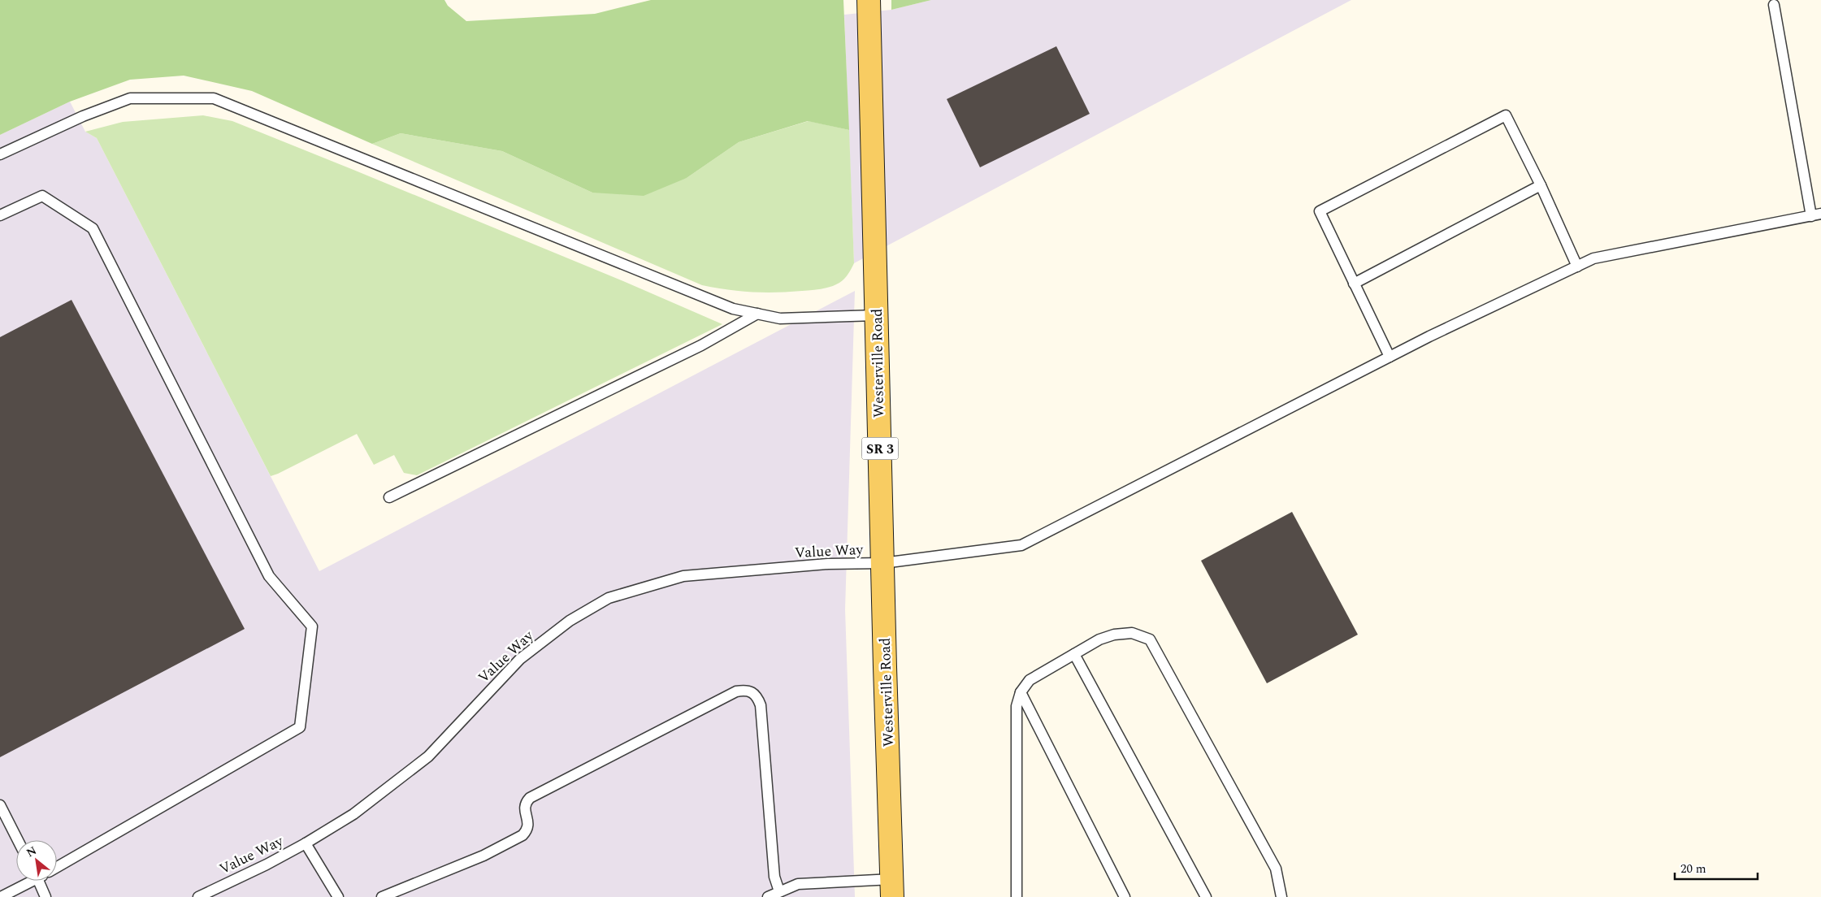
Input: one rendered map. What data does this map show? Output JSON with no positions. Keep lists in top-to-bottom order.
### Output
{
  "streets": {
    "main road": ["Westerville Road", "SR 3"],
    "lane": ["Value Way"]
  },
  "crossings": [
    ["Westerville Road", "Value Way"]
  ],
  "scale_bar": "20 m",
  "north": "top left"
}
